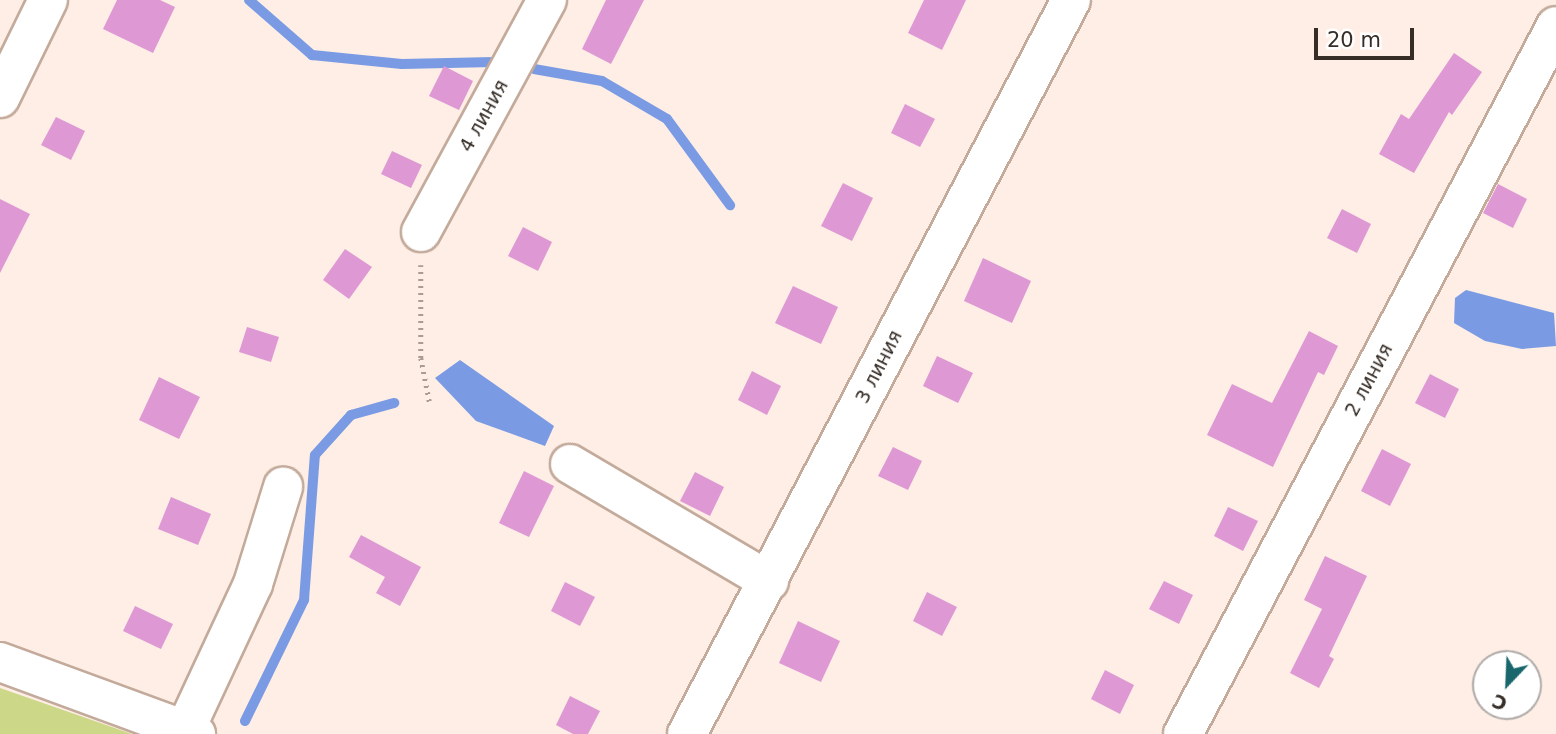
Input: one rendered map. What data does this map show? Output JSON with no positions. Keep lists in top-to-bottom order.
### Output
{
  "streets": {
    "street": ["4 линия", "3 линия", "2 линия"]
  },
  "scale_bar": "20 m",
  "north": "bottom left"
}
